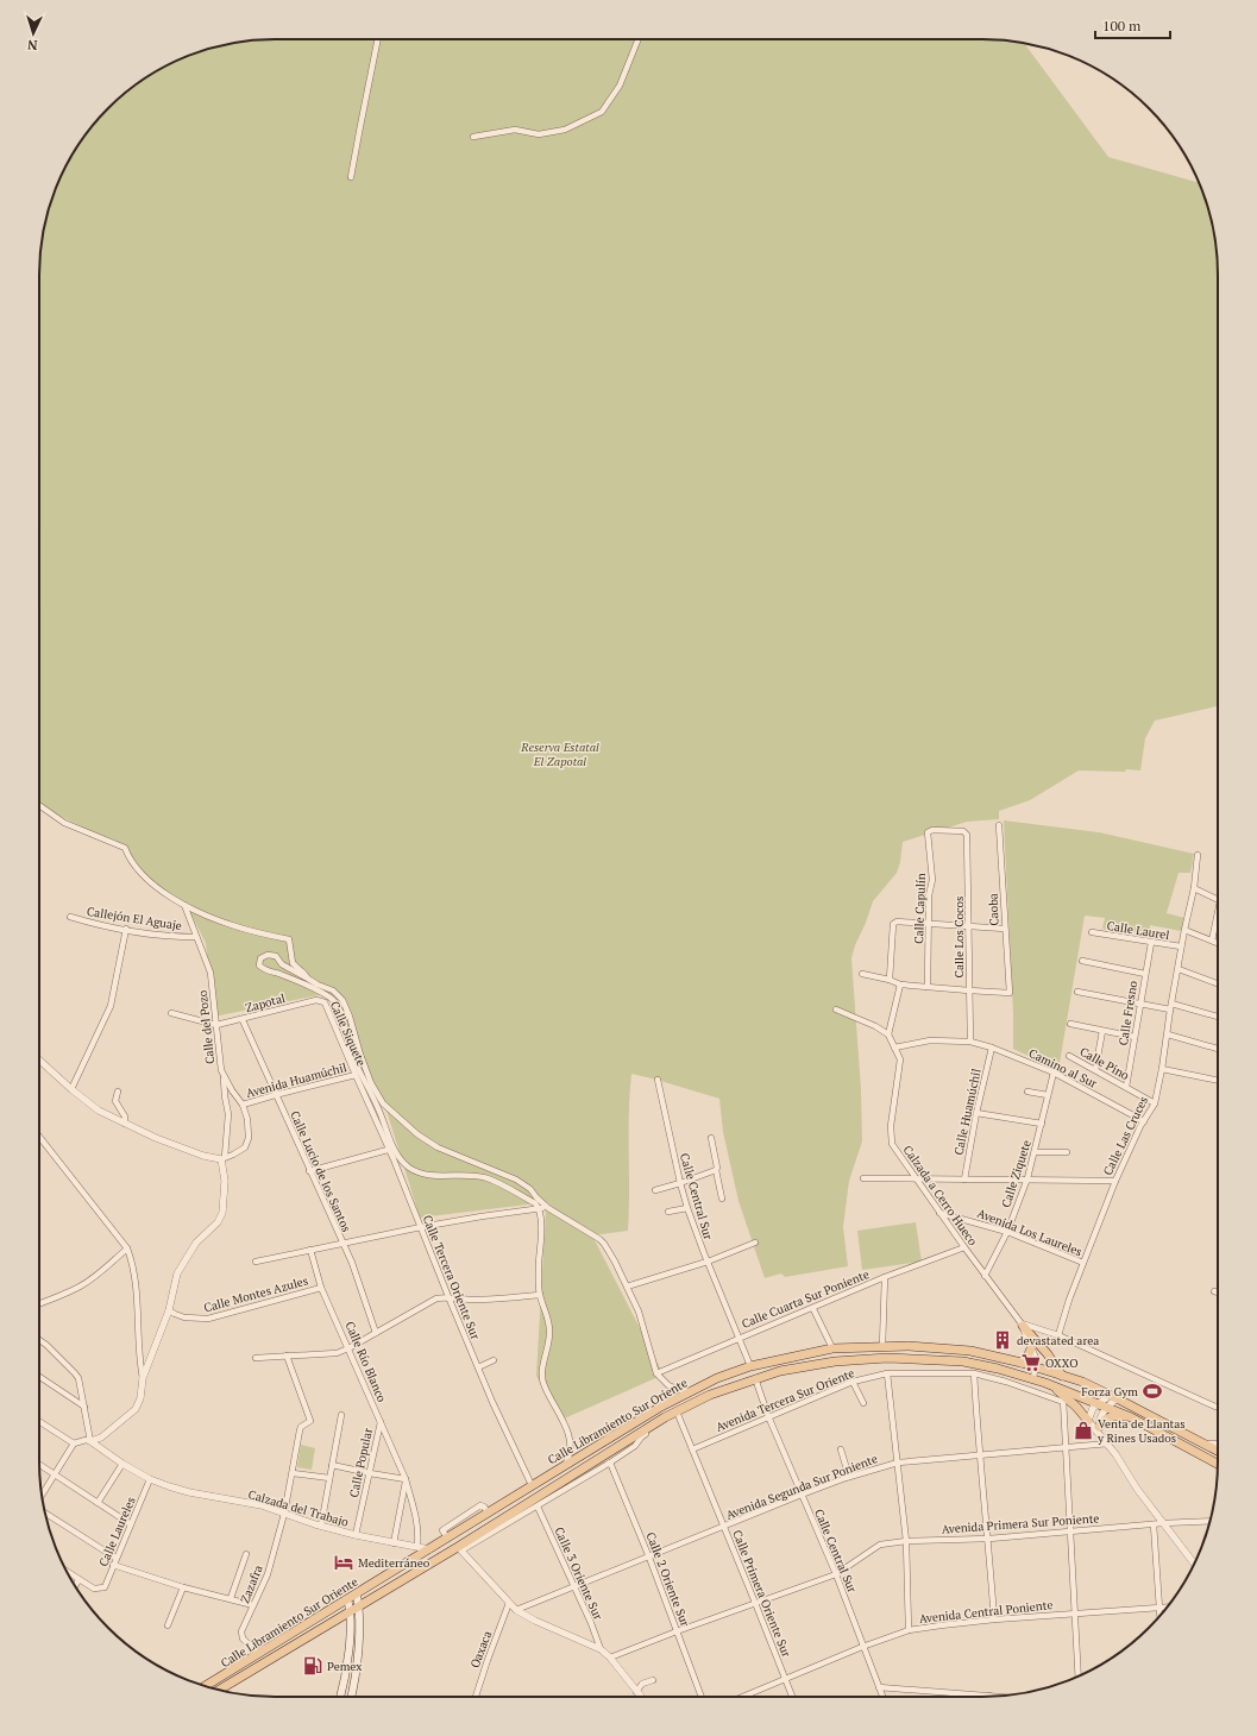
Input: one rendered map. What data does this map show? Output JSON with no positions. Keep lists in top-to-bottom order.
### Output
{
  "streets": {
    "main road": ["Calle Libramiento Sur Oriente"],
    "street": [
      "Calle Capulín",
      "Caoba",
      "Callejón El Aguaje",
      "Calle Laurel",
      "Calle Los Cocos",
      "Zapotal",
      "Calle Fresno",
      "Calle del Pozo",
      "Calle Siquete",
      "Calle Pino",
      "Camino al Sur",
      "Avenida Huamúchil",
      "Calle Huamúchil",
      "Calle Las Cruces",
      "Calle Lucio de los Santos",
      "Calle Ziquete",
      "Calzada a Cerro Hueco",
      "Calle Central Sur",
      "Avenida Los Laureles",
      "Calle Tercera Oriente Sur",
      "Calle Montes Azules",
      "Calle Cuarta Sur Poniente",
      "Calle Río Blanco",
      "Avenida Tercera Sur Oriente",
      "Calle Popular",
      "Avenida Segunda Sur Poniente",
      "Calzada del Trabajo",
      "Avenida Primera Sur Poniente",
      "Calle Laureles",
      "Calle 3 Oriente Sur",
      "Calle 2 Oriente Sur",
      "Zazafra",
      "Calle Primera Oriente Sur",
      "Avenida Central Poniente",
      "Oaxaca"
    ]
  },
  "crossings": [
    ["Calle Capulín", "Calle Los Cocos"],
    ["Caoba", "Calle Los Cocos"],
    ["Callejón El Aguaje", "Calle del Pozo"],
    ["Calle Laurel", "Calle Fresno"],
    ["Calle Laurel", "Calle Las Cruces"],
    ["Calle Los Cocos", "Camino al Sur"],
    ["Zapotal", "Calle del Pozo"],
    ["Zapotal", "Calle Siquete"],
    ["Zapotal", "Calle Lucio de los Santos"],
    ["Calle Fresno", "Calle Pino"],
    ["Calle del Pozo", "Avenida Huamúchil"],
    ["Calle Siquete", "Avenida Huamúchil"],
    ["Calle Siquete", "Calle Tercera Oriente Sur"],
    ["Calle Pino", "Calle Las Cruces"],
    ["Camino al Sur", "Calle Huamúchil"],
    ["Camino al Sur", "Calle Las Cruces"],
    ["Camino al Sur", "Calle Ziquete"],
    ["Camino al Sur", "Calzada a Cerro Hueco"],
    ["Avenida Huamúchil", "Calle Lucio de los Santos"],
    ["Avenida Huamúchil", "Calle Tercera Oriente Sur"],
    ["Calle Las Cruces", "Avenida Los Laureles"],
    ["Calle Ziquete", "Calzada a Cerro Hueco"],
    ["Calle Ziquete", "Avenida Los Laureles"],
    ["Calzada a Cerro Hueco", "Avenida Los Laureles"],
    ["Calzada a Cerro Hueco", "Calle Cuarta Sur Poniente"],
    ["Calzada a Cerro Hueco", "Calle Libramiento Sur Oriente"],
    ["Calle Central Sur", "Calle Cuarta Sur Poniente"],
    ["Calle Central Sur", "Avenida Tercera Sur Oriente"],
    ["Calle Central Sur", "Calle Libramiento Sur Oriente"],
    ["Calle Central Sur", "Avenida Segunda Sur Poniente"],
    ["Calle Central Sur", "Avenida Primera Sur Poniente"],
    ["Calle Central Sur", "Avenida Central Poniente"],
    ["Calle Tercera Oriente Sur", "Calle Libramiento Sur Oriente"],
    ["Calle Montes Azules", "Calle Río Blanco"],
    ["Calle Río Blanco", "Calle Popular"],
    ["Calle Río Blanco", "Calzada del Trabajo"],
    ["Avenida Tercera Sur Oriente", "Calle Primera Oriente Sur"],
    ["Calle Libramiento Sur Oriente", "Calzada del Trabajo"],
    ["Calle Libramiento Sur Oriente", "Zazafra"],
    ["Calle Libramiento Sur Oriente", "Calle Primera Oriente Sur"],
    ["Calle Popular", "Calzada del Trabajo"],
    ["Avenida Segunda Sur Poniente", "Calle 3 Oriente Sur"],
    ["Avenida Segunda Sur Poniente", "Calle 2 Oriente Sur"],
    ["Avenida Segunda Sur Poniente", "Calle Primera Oriente Sur"],
    ["Calzada del Trabajo", "Calle Laureles"],
    ["Calzada del Trabajo", "Zazafra"],
    ["Avenida Primera Sur Poniente", "Calle 2 Oriente Sur"],
    ["Avenida Primera Sur Poniente", "Calle Primera Oriente Sur"],
    ["Calle Primera Oriente Sur", "Avenida Central Poniente"]
  ],
  "parks": ["Reserva Estatal El Zapotal"],
  "places": {
    "building": ["devastated area"],
    "supermarket": ["OXXO"],
    "sports": ["Forza Gym"],
    "shop": ["Venta de Llantas y Rines Usados"],
    "hotel": ["Mediterráneo"],
    "fuel station": ["Pemex"]
  },
  "scale_bar": "100 m",
  "north": "bottom"
}
